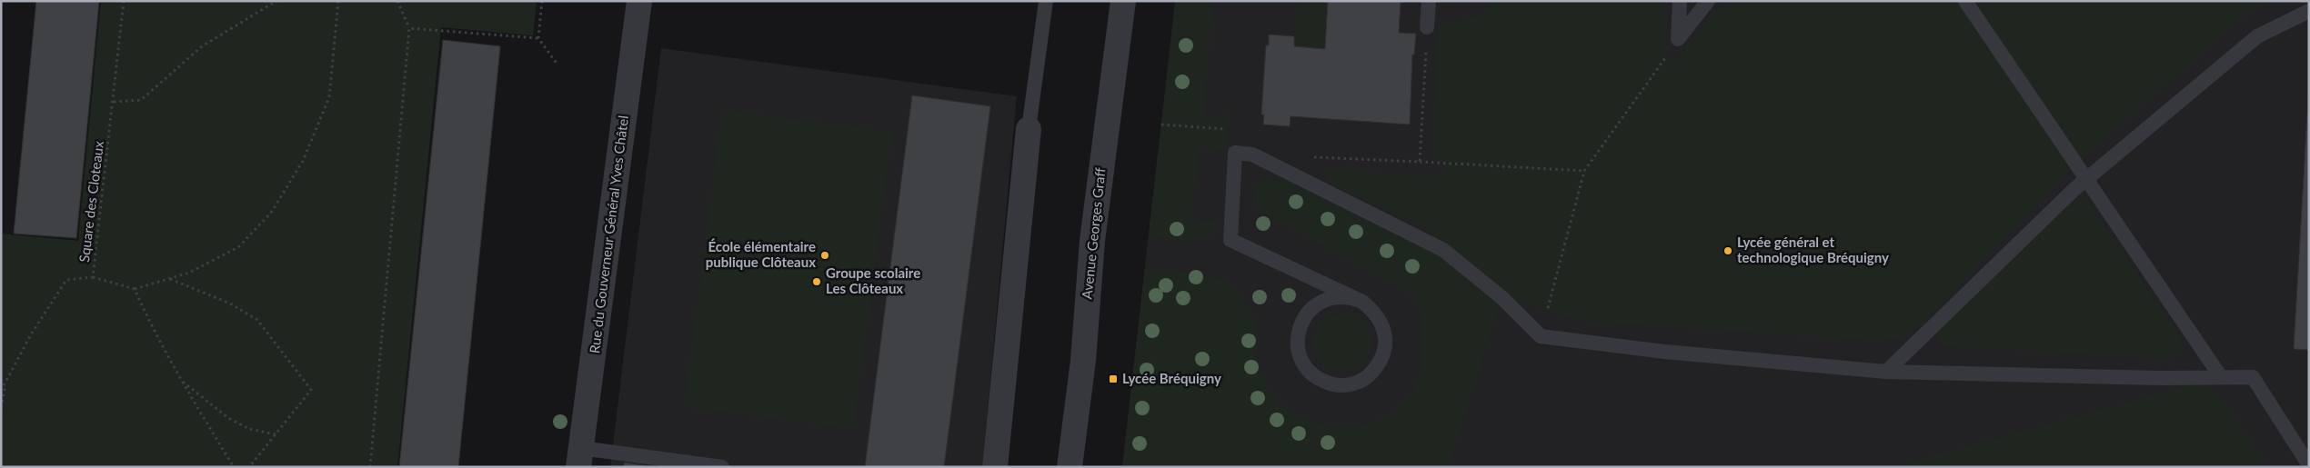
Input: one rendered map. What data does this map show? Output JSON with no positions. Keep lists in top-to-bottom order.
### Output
{
  "streets": {
    "street": ["Avenue Georges Graff", "Rue du Gouverneur Général Yves Châtel"],
    "path": ["Square des Cloteaux"]
  },
  "places": {
    "other": ["Lycée général et technologique Bréquigny", "École élémentaire publique Clôteaux", "Groupe scolaire Les Clôteaux"],
    "transit": ["Lycée Bréquigny"]
  }
}
